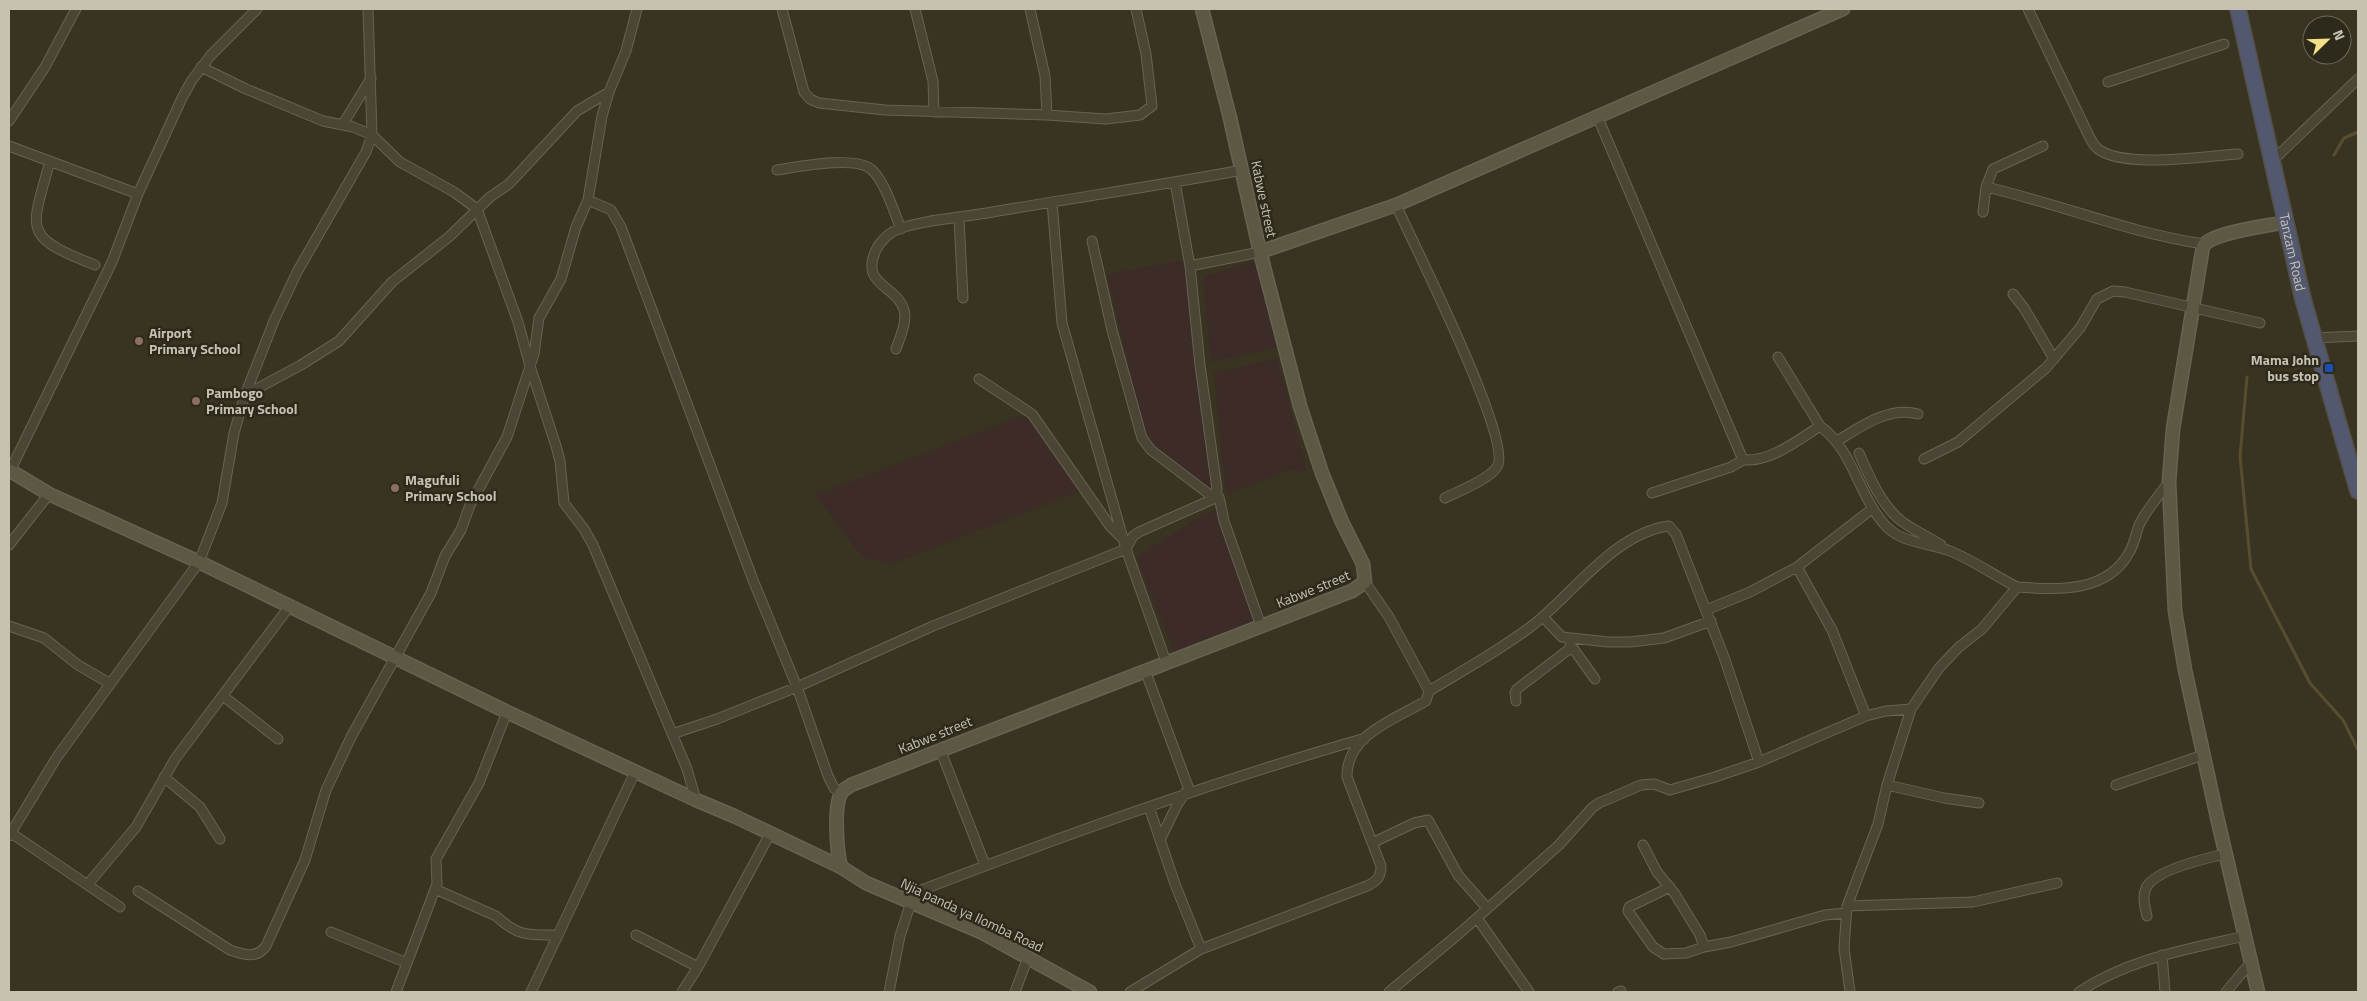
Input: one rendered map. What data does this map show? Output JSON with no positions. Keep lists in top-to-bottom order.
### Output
{
  "streets": {
    "highway": ["Tanzam Road"],
    "main road": ["Kabwe street", "Njia panda ya Ilomba Road"]
  },
  "crossings": [
    ["Kabwe street", "Njia panda ya Ilomba Road"]
  ],
  "places": {
    "other": ["Airport Primary School", "Pambogo Primary School", "Magufuli Primary School"],
    "transit": ["Mama John bus stop"]
  },
  "north": "top right"
}
